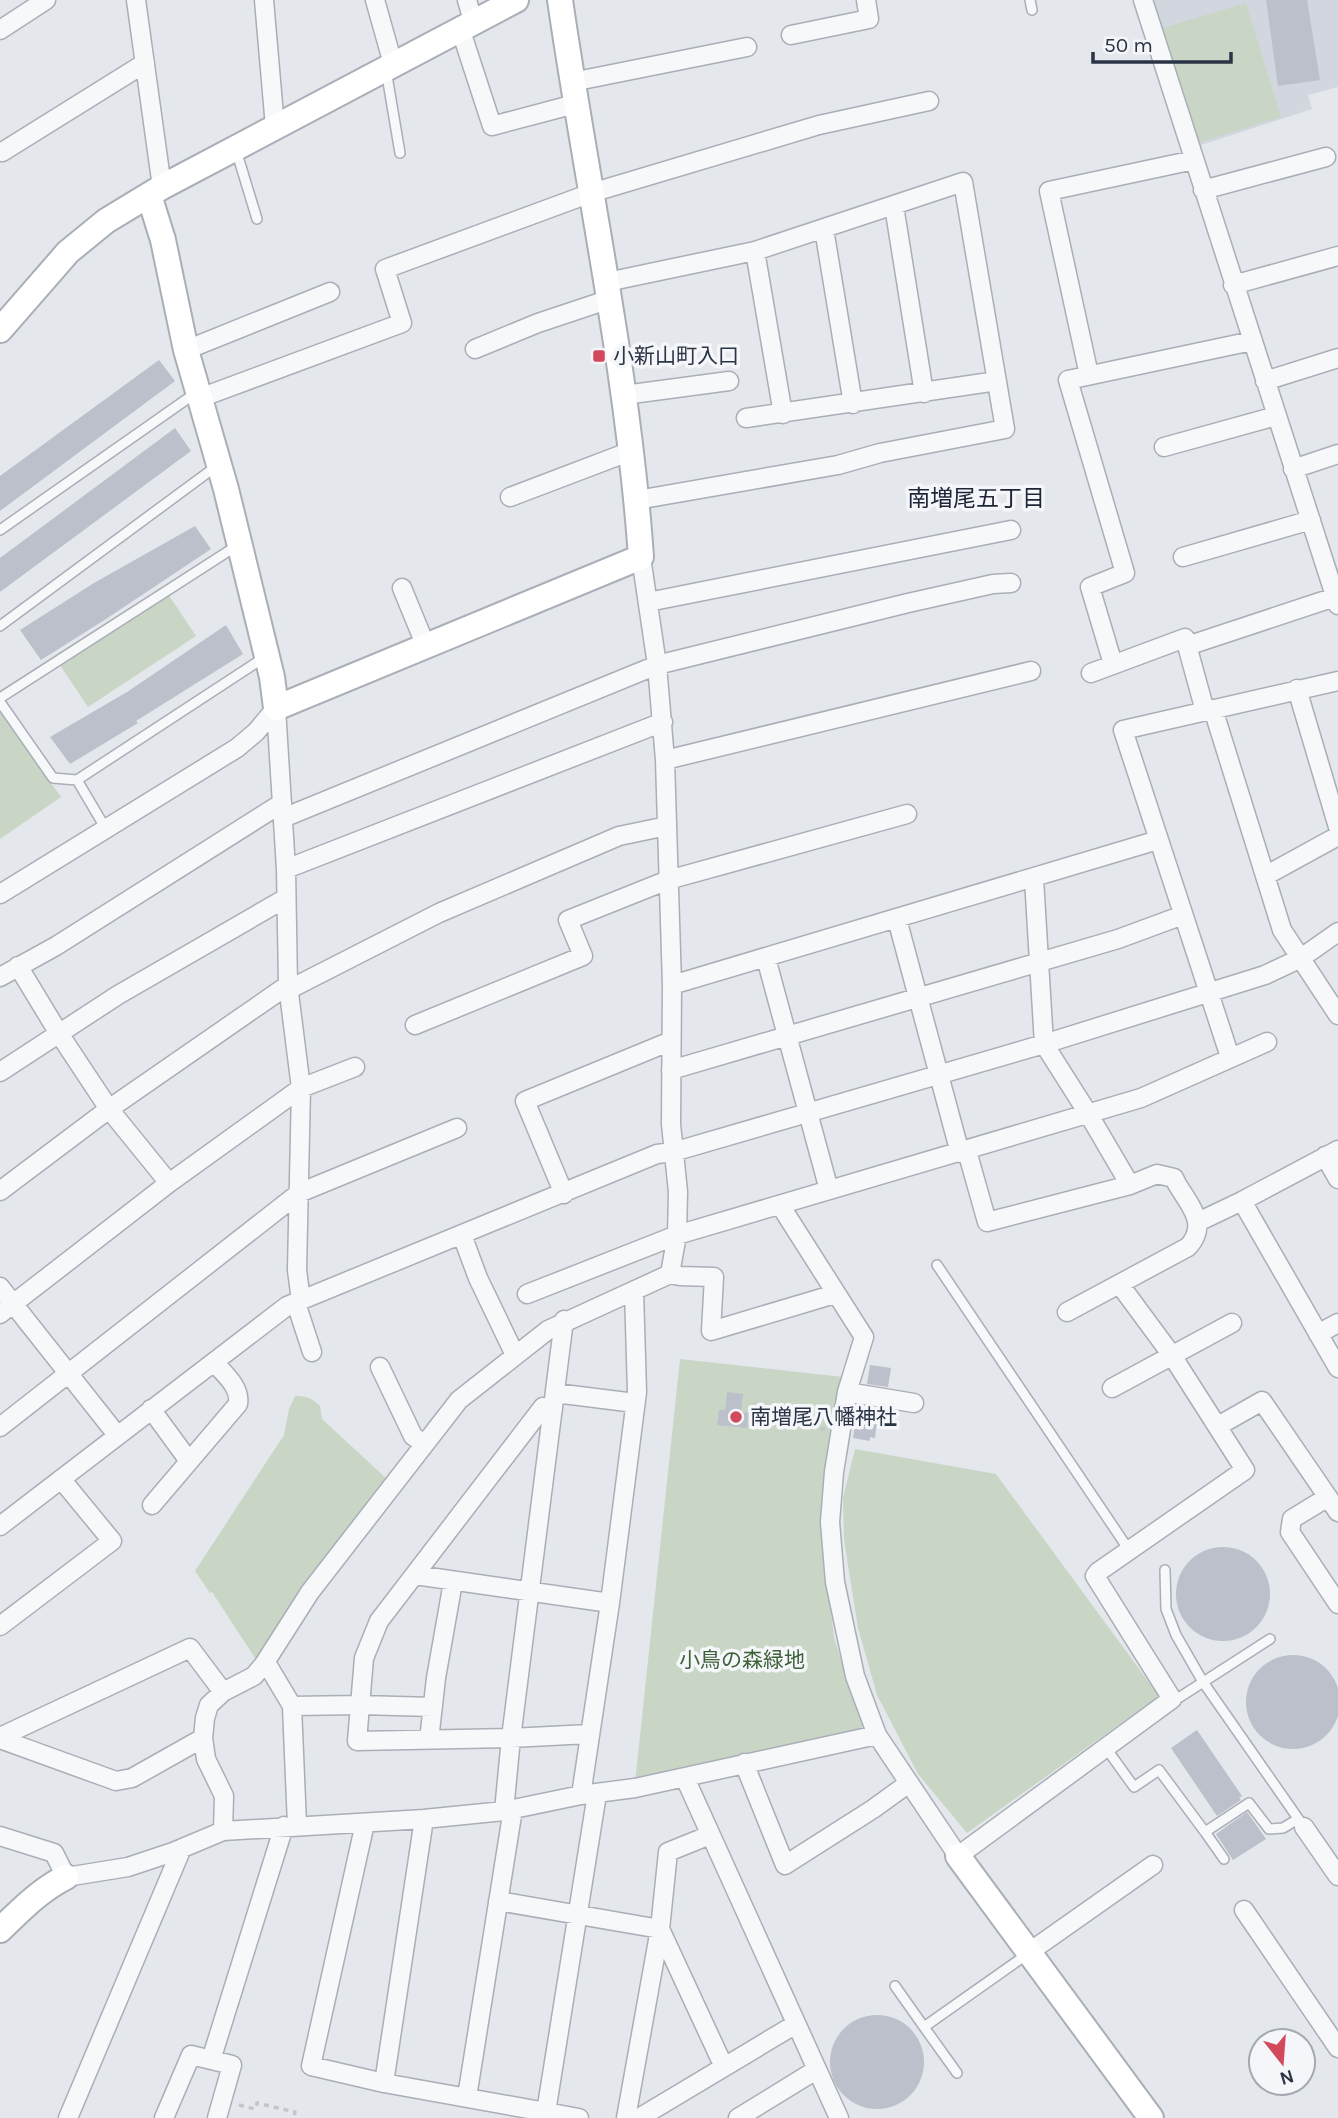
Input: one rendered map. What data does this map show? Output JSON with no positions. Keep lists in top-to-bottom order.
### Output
{
  "districts": ["南増尾五丁目"],
  "parks": ["小鳥の森緑地"],
  "places": {
    "transit": ["小新山町入口"],
    "other": ["南増尾八幡神社"]
  },
  "scale_bar": "50 m",
  "north": "bottom"
}
